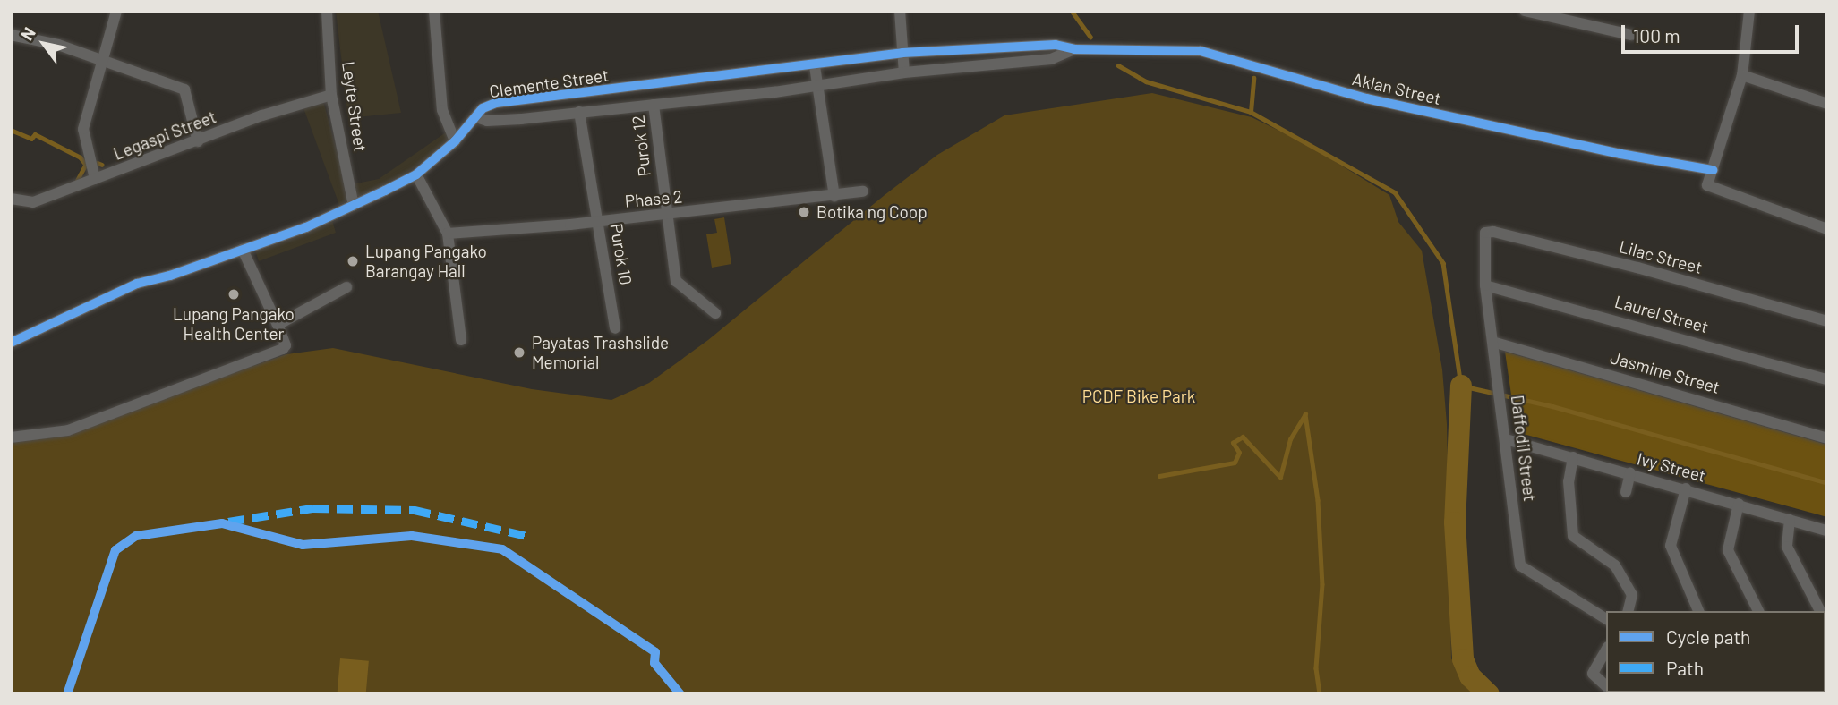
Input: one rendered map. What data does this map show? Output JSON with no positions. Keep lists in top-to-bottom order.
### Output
{
  "streets": {
    "street": [
      "Clemente Street",
      "Aklan Street",
      "Leyte Street",
      "Legaspi Street",
      "Purok 12",
      "Phase 2",
      "Purok 10",
      "Lilac Street",
      "Laurel Street",
      "Jasmine Street",
      "Daffodil Street",
      "Ivy Street"
    ]
  },
  "crossings": [
    ["Clemente Street", "Aklan Street"],
    ["Clemente Street", "Leyte Street"],
    ["Clemente Street", "Purok 12"],
    ["Clemente Street", "Purok 10"],
    ["Leyte Street", "Legaspi Street"],
    ["Purok 12", "Phase 2"],
    ["Phase 2", "Purok 10"],
    ["Lilac Street", "Daffodil Street"],
    ["Laurel Street", "Daffodil Street"],
    ["Jasmine Street", "Daffodil Street"],
    ["Daffodil Street", "Ivy Street"]
  ],
  "parks": ["PCDF Bike Park"],
  "places": [
    "Botika ng Coop",
    "Lupang Pangako Barangay Hall",
    "Lupang Pangako Health Center",
    "Payatas Trashslide Memorial"
  ],
  "legend": ["Cycle path", "Path"],
  "scale_bar": "100 m",
  "north": "top left"
}
